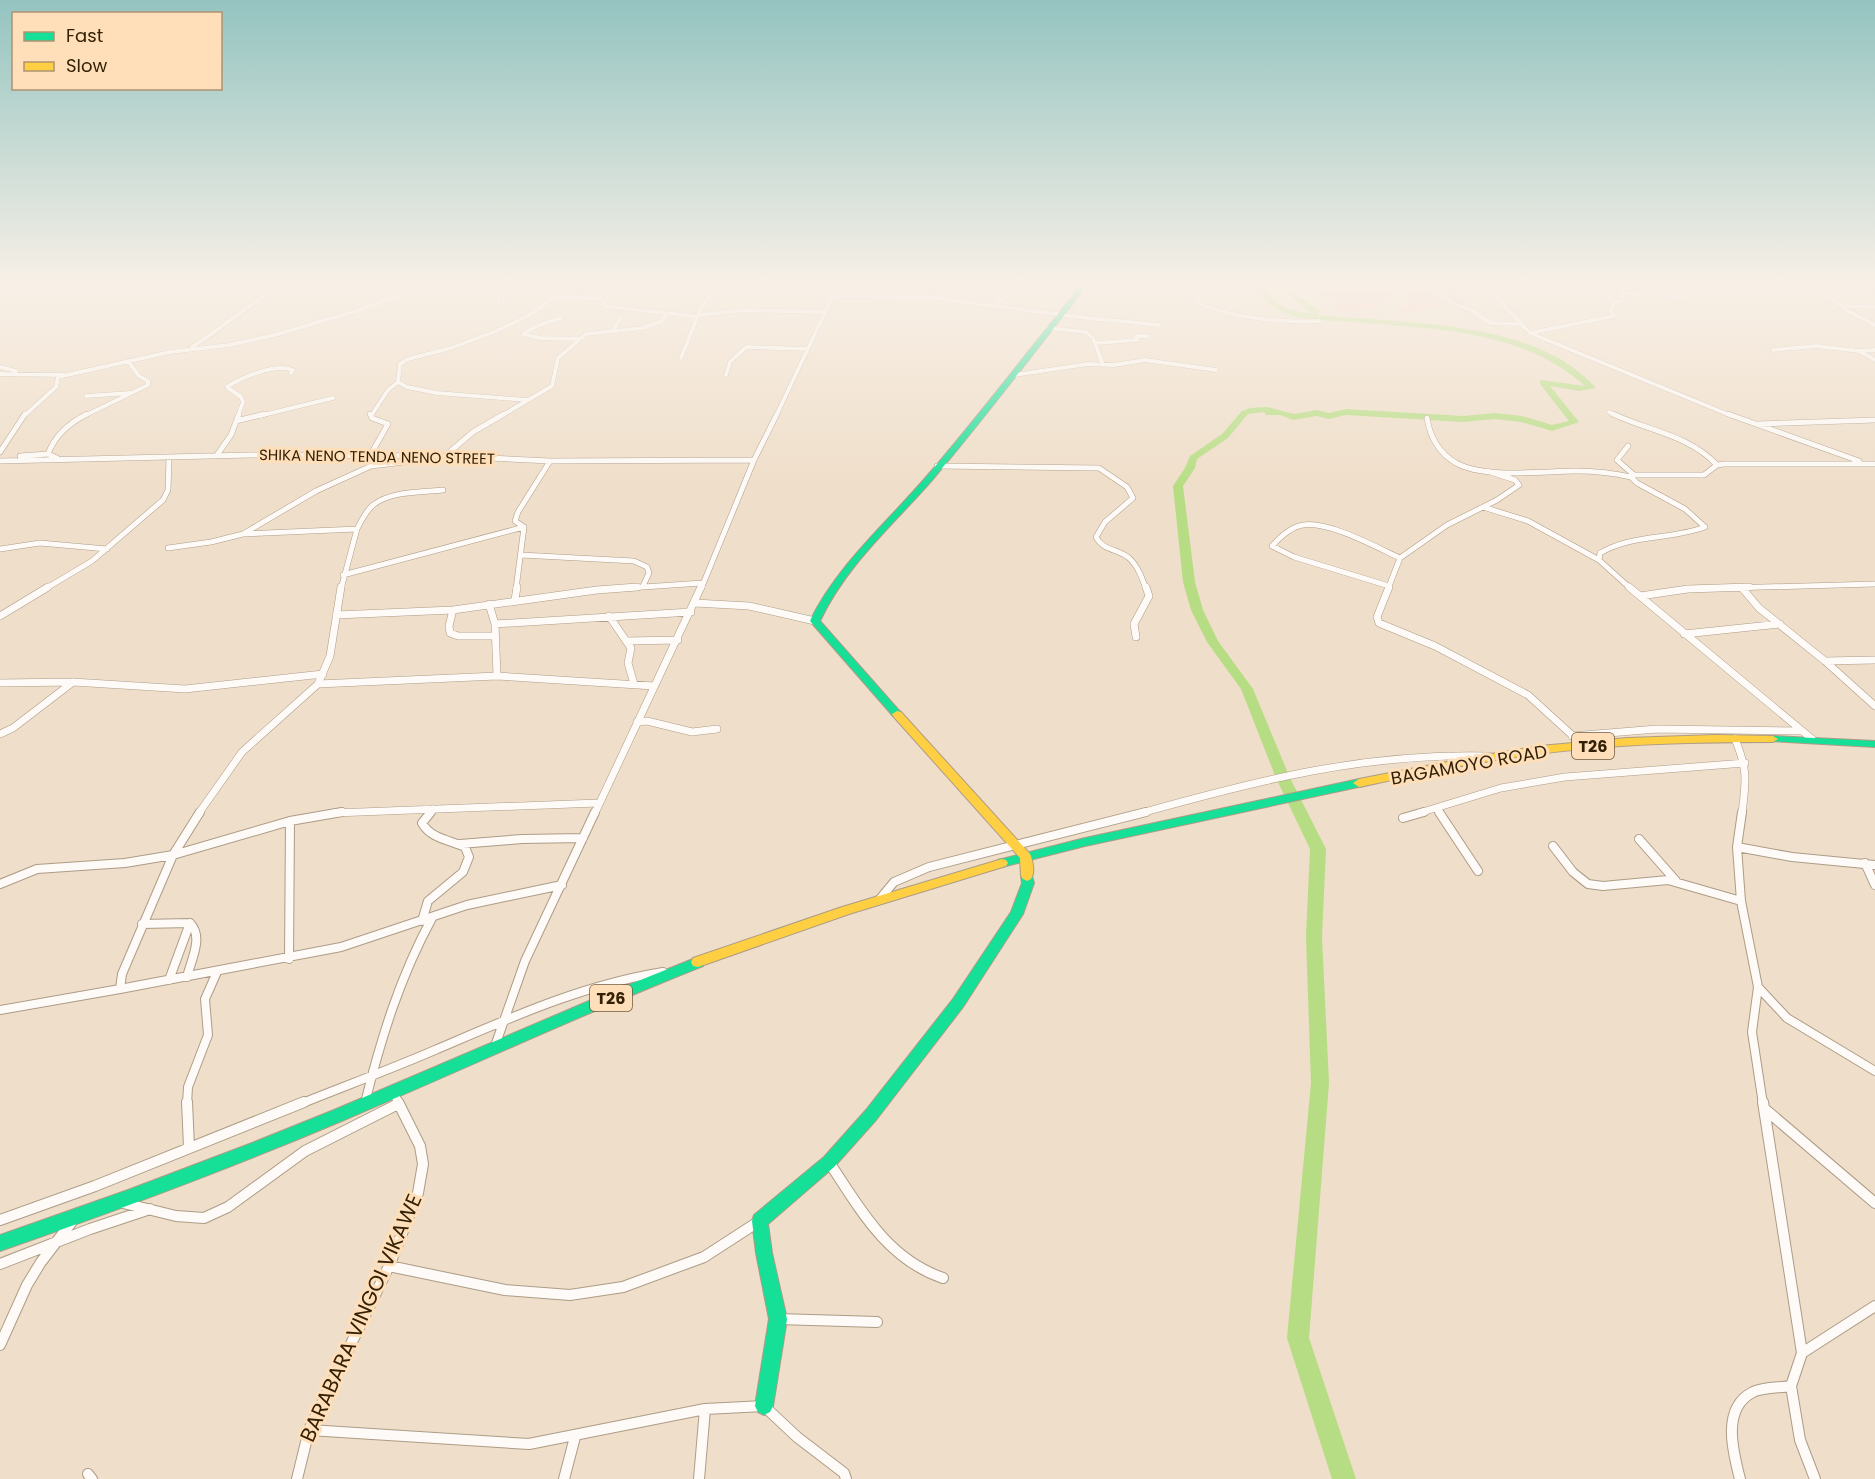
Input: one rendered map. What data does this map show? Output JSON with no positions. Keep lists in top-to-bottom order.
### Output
{
  "streets": {
    "main road": ["T26", "BAGAMOYO ROAD"],
    "street": ["SHIKA NENO TENDA NENO STREET", "BARABARA VINGOI VIKAWE"]
  },
  "crossings": [
    ["T26", "BAGAMOYO ROAD"],
    ["T26", "BARABARA VINGOI VIKAWE"]
  ],
  "legend": ["Fast", "Slow"]
}
